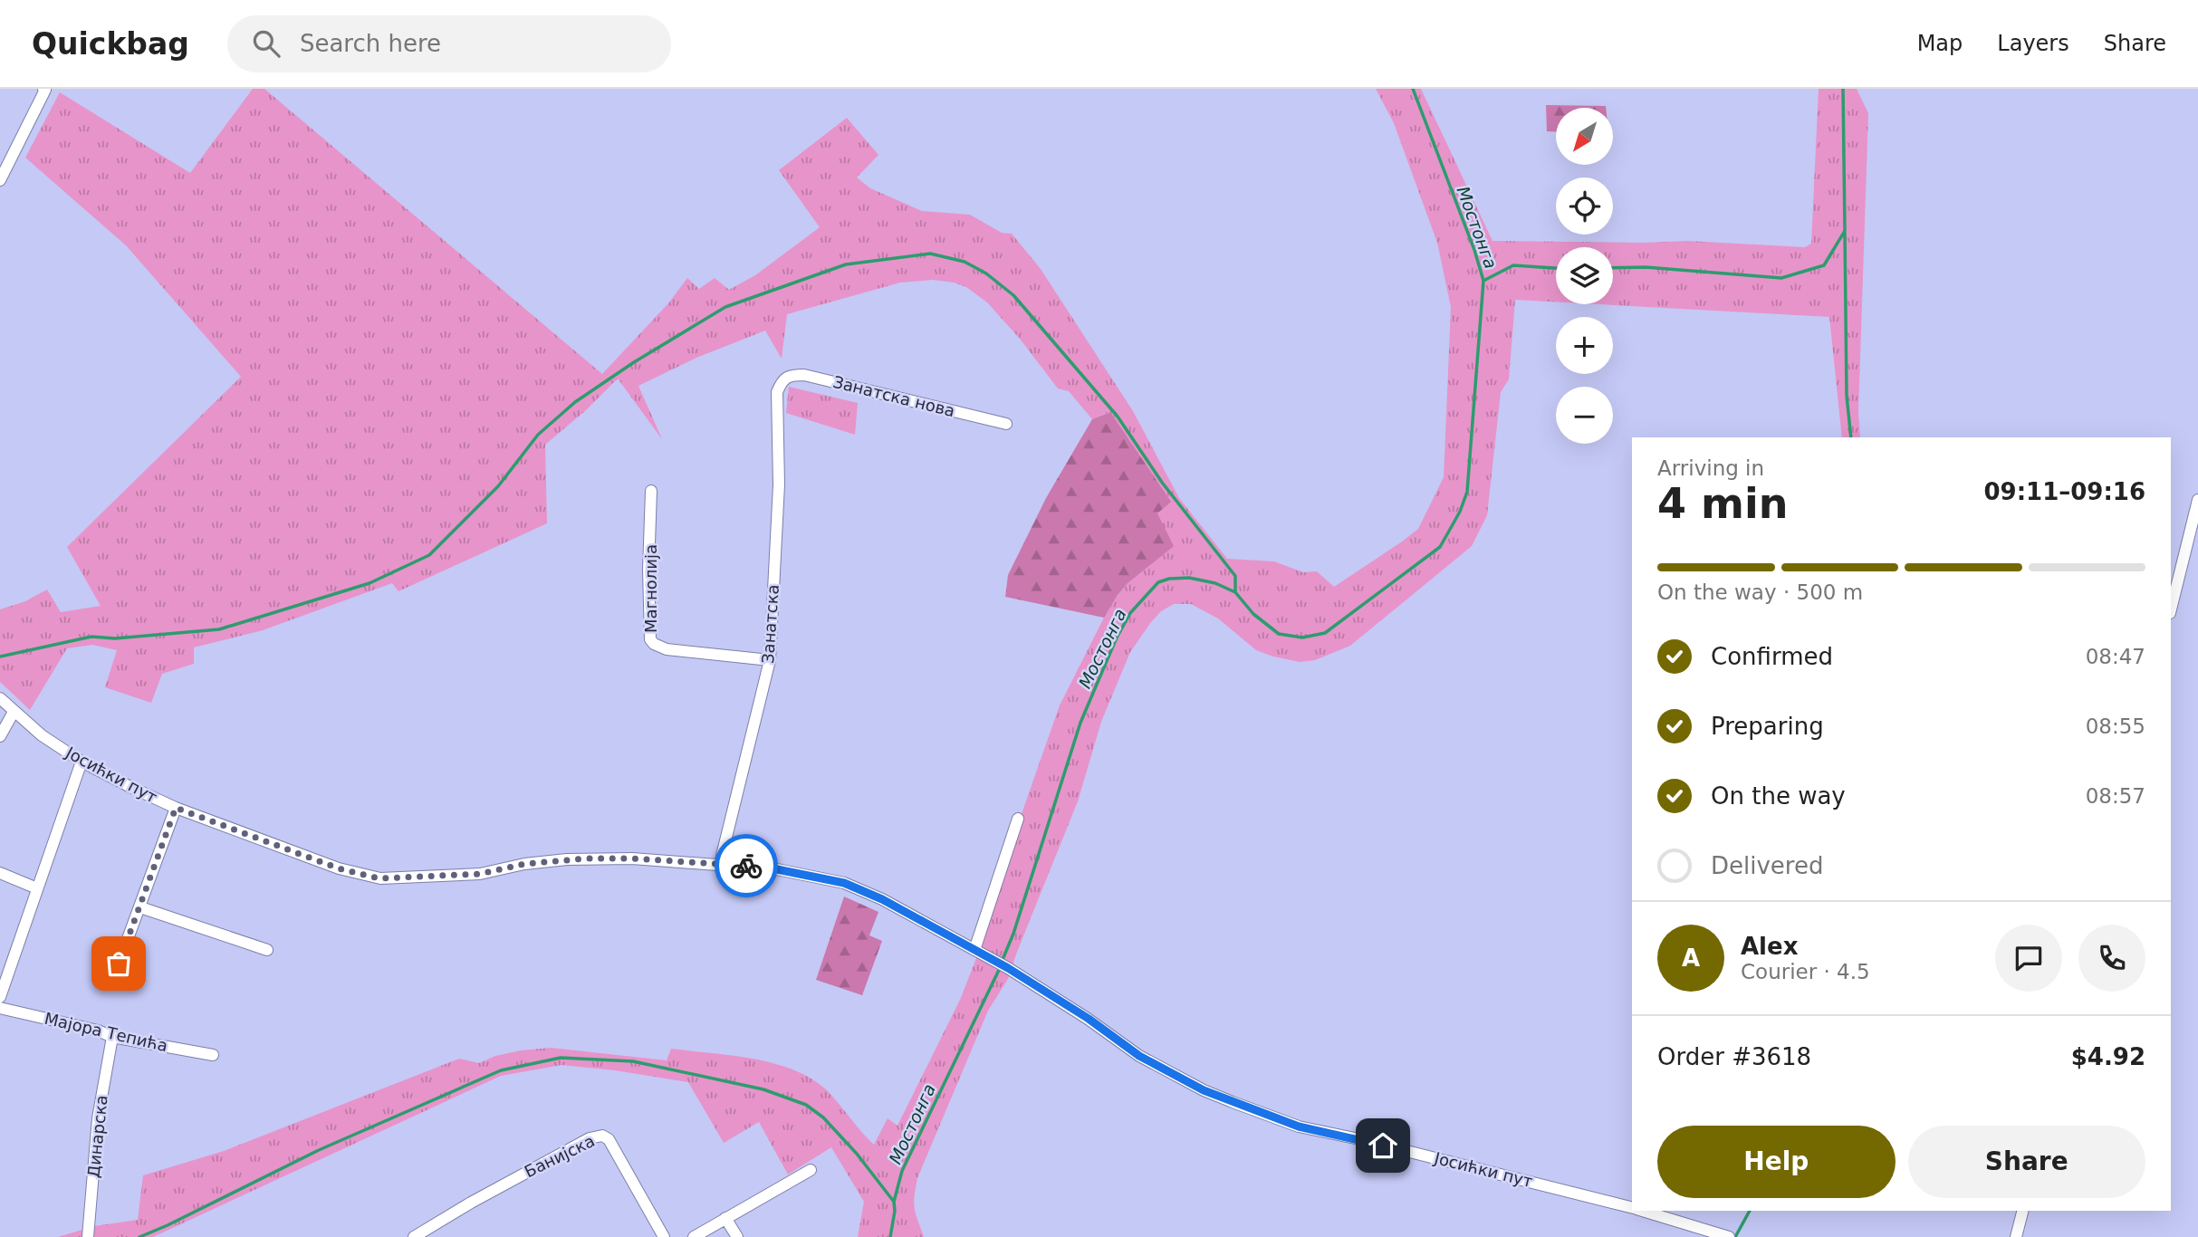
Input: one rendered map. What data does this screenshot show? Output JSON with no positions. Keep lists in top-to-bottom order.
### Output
{
  "streets": {
    "street": [
      "Занатска нова",
      "Магнолија",
      "Занатска",
      "Јосићки пут",
      "Мајора Тепића",
      "Динарска",
      "Банијска"
    ]
  },
  "crossings": [
    ["Занатска нова", "Занатска"],
    ["Магнолија", "Занатска"],
    ["Занатска", "Јосићки пут"],
    ["Мајора Тепића", "Динарска"]
  ],
  "water": ["Мостонга"],
  "north": "bottom left",
  "page": {
    "header": "Quickbag",
    "search": "Search here",
    "nav": ["Map", "Layers", "Share"],
    "map_buttons": ["+", "−"],
    "heading": ["4 min", "Arriving in", "09:11–09:16"],
    "panel": [
      "Alex",
      "Courier · 4.5",
      "Order #3618",
      "$4.92"
    ],
    "bar": "On the way · 500 m",
    "list": [
      ["Confirmed", "08:47"],
      ["Preparing", "08:55"],
      ["On the way", "08:57"],
      "Delivered"
    ],
    "round": "A",
    "buttons": ["Help", "Share"]
  }
}
